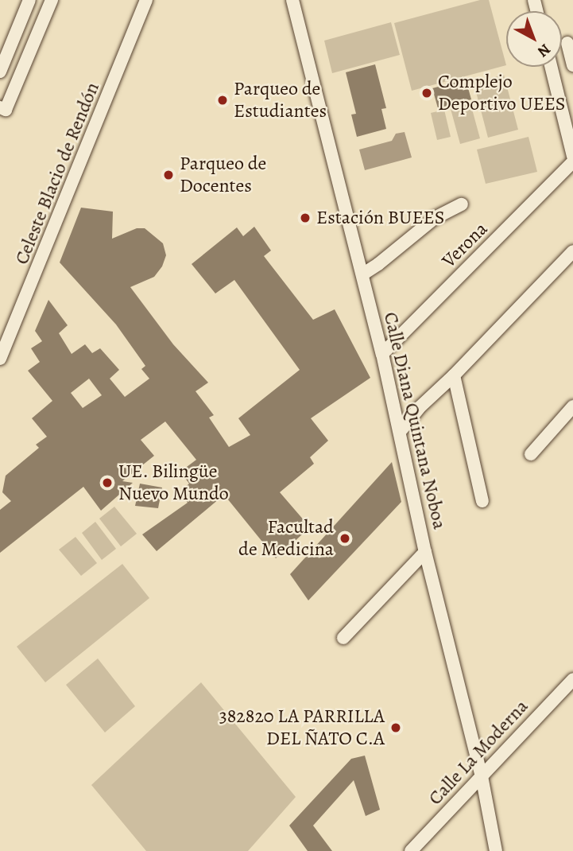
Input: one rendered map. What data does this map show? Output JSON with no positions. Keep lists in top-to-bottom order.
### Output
{
  "streets": {
    "street": [
      "Celeste Blacio de Rendón",
      "Verona",
      "Calle Diana Quintana Noboa",
      "Calle La Moderna"
    ]
  },
  "crossings": [
    ["Verona", "Calle Diana Quintana Noboa"],
    ["Calle Diana Quintana Noboa", "Calle La Moderna"]
  ],
  "places": [
    "Complejo Deportivo UEES",
    "Parqueo de Estudiantes",
    "Parqueo de Docentes",
    "Estación BUEES",
    "UE. Bilingüe Nuevo Mundo",
    "Facultad de Medicina",
    "382820 LA PARRILLA DEL ÑATO C.A"
  ],
  "north": "bottom right"
}
